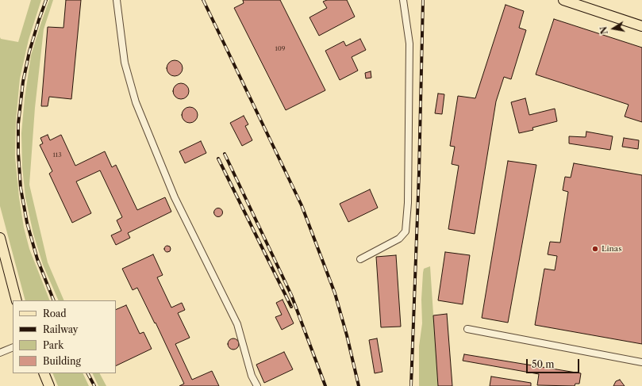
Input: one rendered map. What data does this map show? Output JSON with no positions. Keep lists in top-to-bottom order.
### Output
{
  "places": ["Linas"],
  "house_numbers": ["109", "113"],
  "legend": [
    "Road",
    "Railway",
    "Park",
    "Building"
  ],
  "scale_bar": "50 m",
  "north": "left"
}
